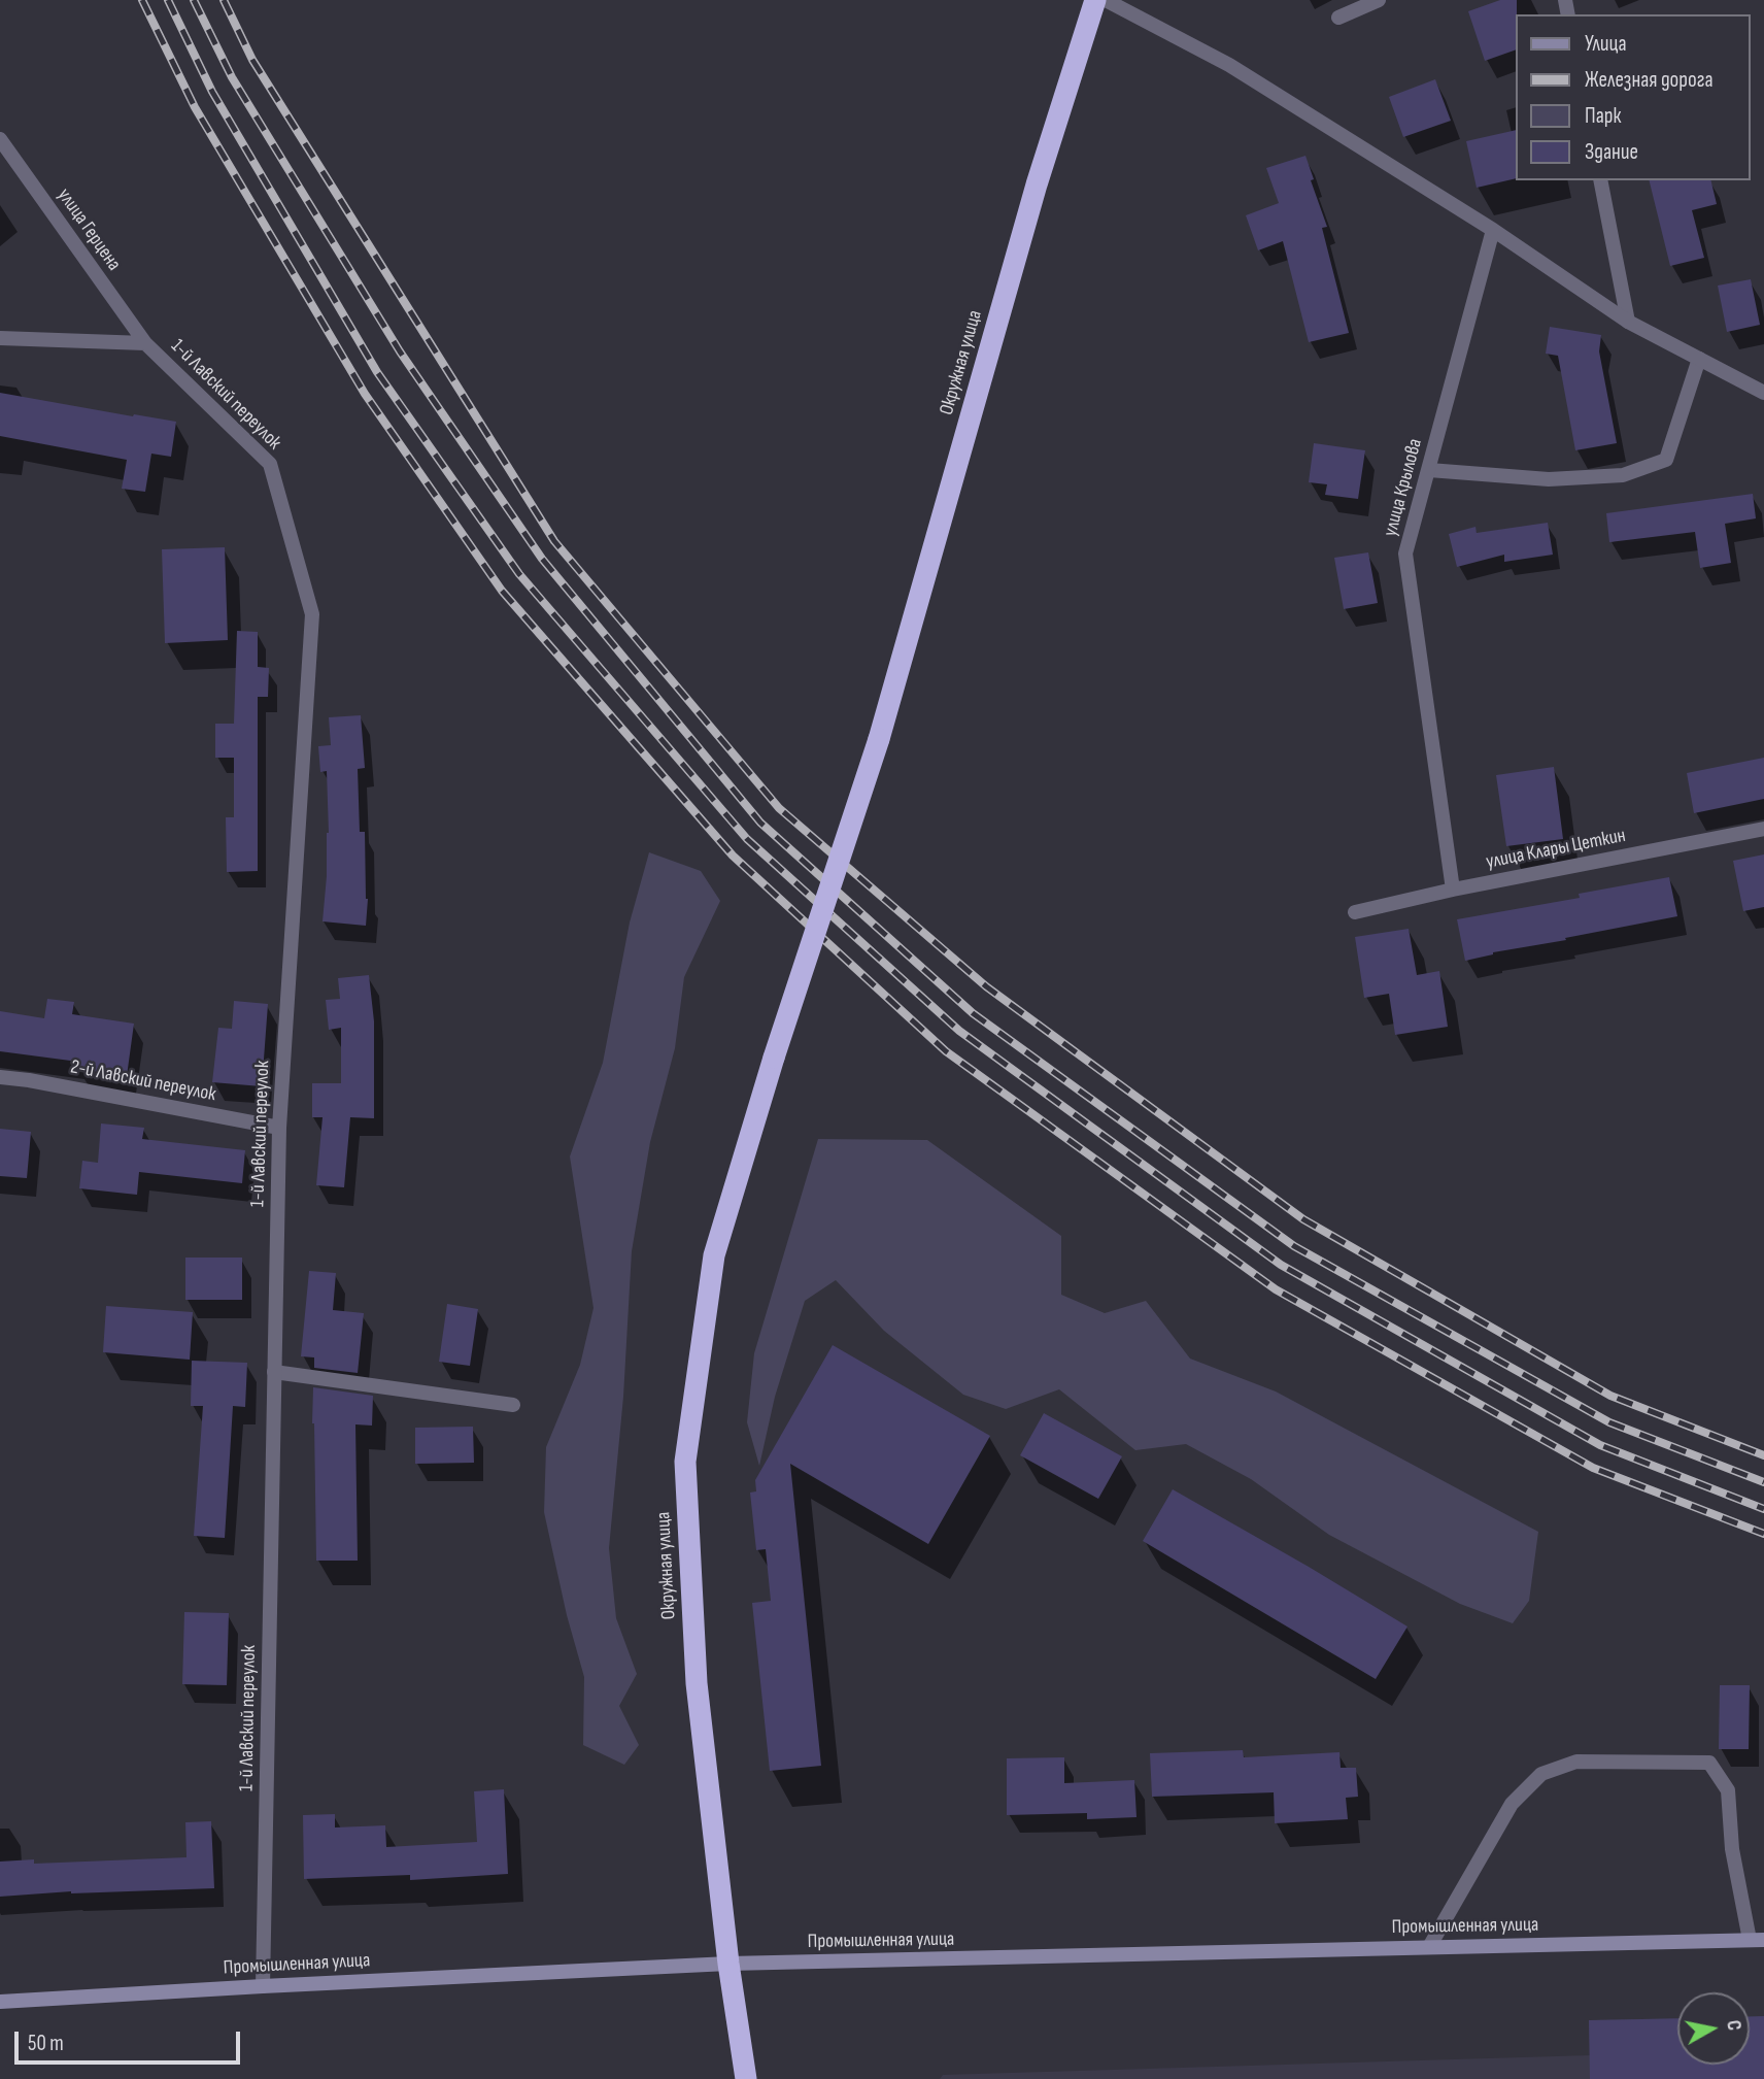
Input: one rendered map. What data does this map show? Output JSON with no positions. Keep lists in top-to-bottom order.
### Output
{
  "streets": {
    "highway": ["Окружная улица"],
    "street": [
      "улица Герцена",
      "1-й Лавский переулок",
      "улица Крылова",
      "улица Клары Цеткин",
      "2-й Лавский переулок",
      "Промышленная улица"
    ]
  },
  "crossings": [
    ["улица Герцена", "1-й Лавский переулок"],
    ["Окружная улица", "Промышленная улица"],
    ["1-й Лавский переулок", "2-й Лавский переулок"],
    ["1-й Лавский переулок", "Промышленная улица"],
    ["улица Крылова", "улица Клары Цеткин"]
  ],
  "legend": [
    "Улица",
    "Железная дорога",
    "Парк",
    "Здание"
  ],
  "scale_bar": "50 m",
  "north": "right"
}
